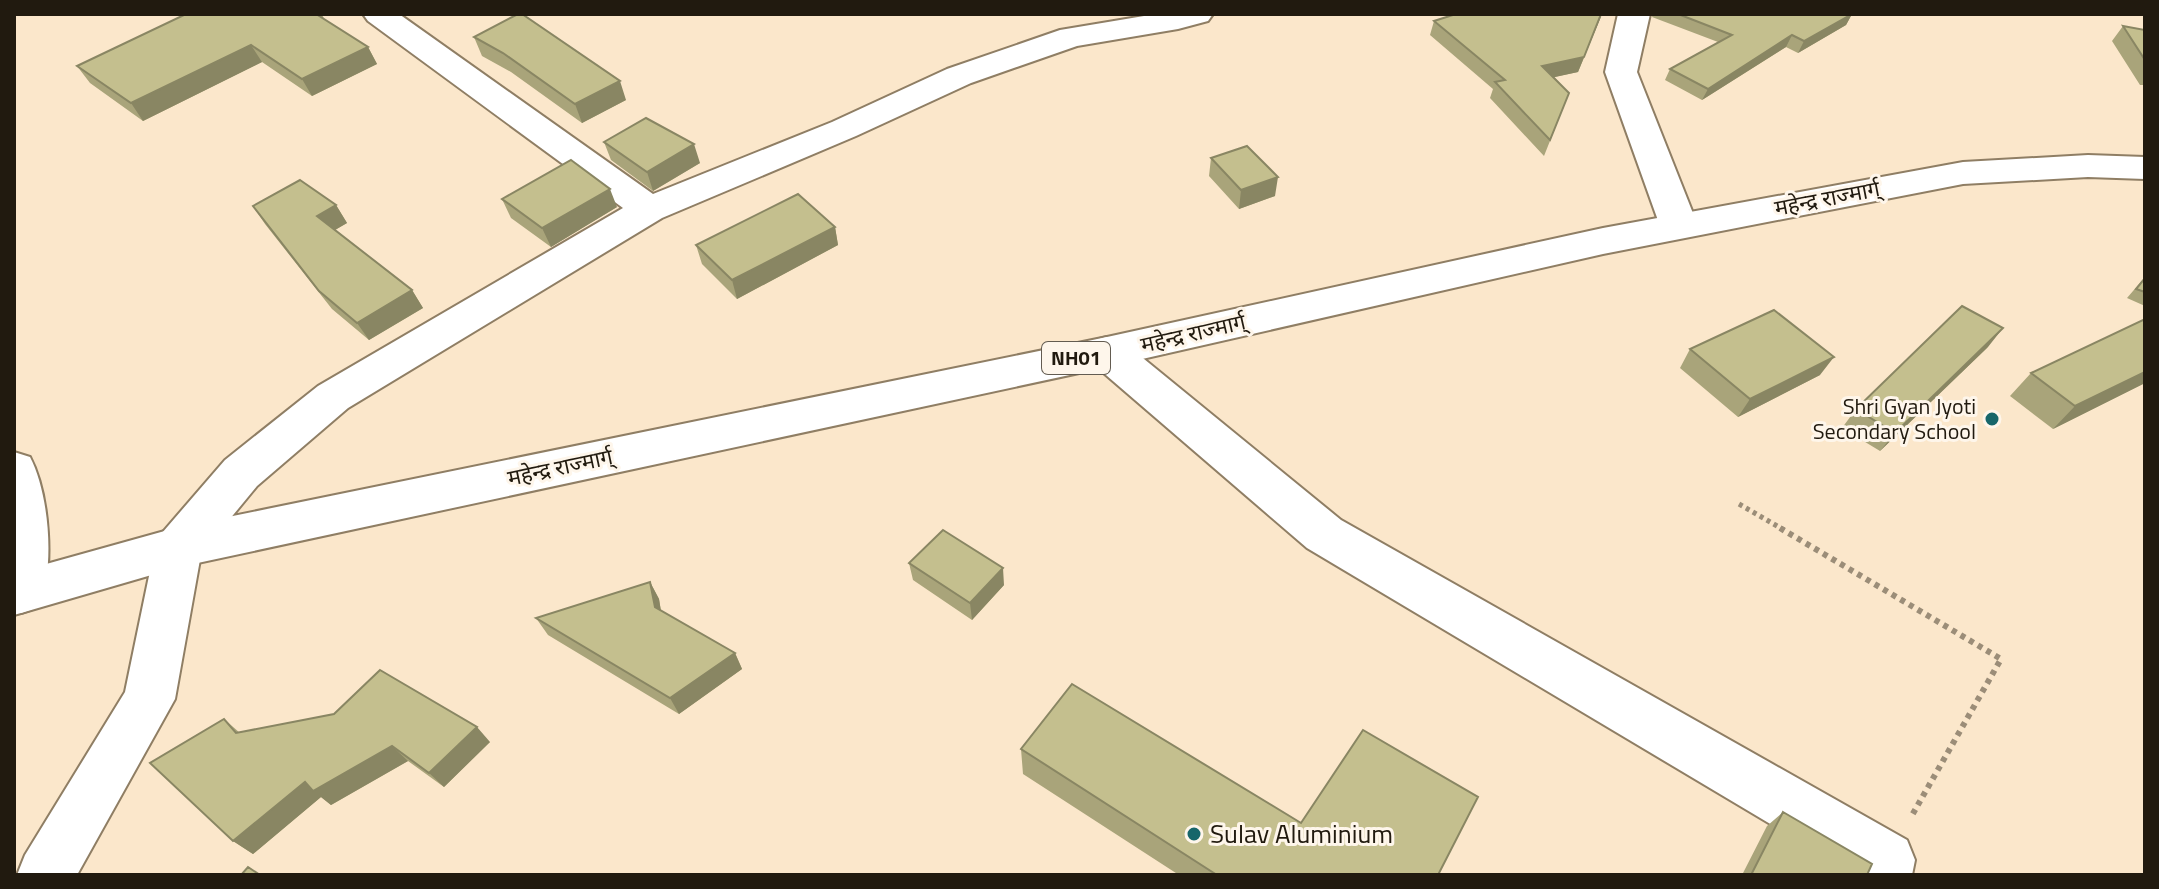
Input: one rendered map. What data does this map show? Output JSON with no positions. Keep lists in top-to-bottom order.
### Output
{
  "streets": {
    "main road": ["महेन्द्र राज्मार्ग्", "NH01"]
  },
  "places": ["Shri Gyan Jyoti Secondary School", "Sulav Aluminium"]
}
